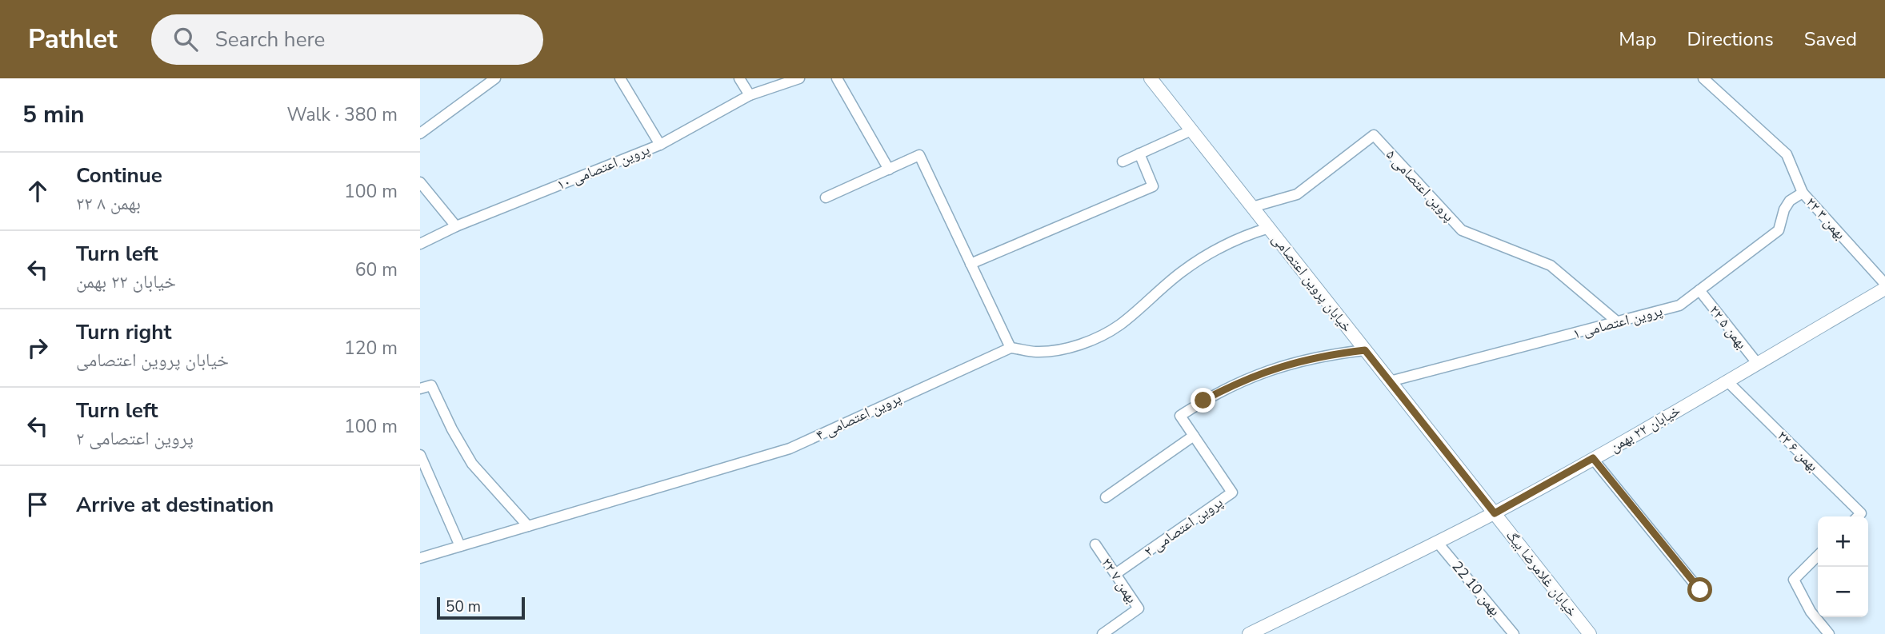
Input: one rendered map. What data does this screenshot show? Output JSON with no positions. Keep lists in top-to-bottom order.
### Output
{
  "streets": {
    "main road": ["خیابان پروین اعتصامی", "خیابان ۲۲ بهمن", "خیابان غلامرضا بیگ"],
    "street": [
      "پروین اعتصامی ۱۰",
      "پروین اعتصامی ۵",
      "۲۲ بهمن ۳",
      "پروین اعتصامی ۱",
      "۲۲ بهمن ۵",
      "پروین اعتصامی ۴",
      "۲۲ بهمن ۶",
      "پروین اعتصامی ۲",
      "۲۲ بهمن ۷",
      "22 بهمن 10"
    ]
  },
  "crossings": [
    ["پروین اعتصامی ۵", "خیابان پروین اعتصامی"],
    ["پروین اعتصامی ۵", "پروین اعتصامی ۱"],
    ["۲۲ بهمن ۳", "پروین اعتصامی ۱"],
    ["خیابان پروین اعتصامی", "پروین اعتصامی ۱"],
    ["خیابان پروین اعتصامی", "خیابان ۲۲ بهمن"],
    ["خیابان پروین اعتصامی", "پروین اعتصامی ۲"],
    ["خیابان پروین اعتصامی", "خیابان غلامرضا بیگ"],
    ["پروین اعتصامی ۱", "۲۲ بهمن ۵"],
    ["۲۲ بهمن ۵", "خیابان ۲۲ بهمن"],
    ["خیابان ۲۲ بهمن", "۲۲ بهمن ۶"],
    ["خیابان ۲۲ بهمن", "خیابان غلامرضا بیگ"],
    ["خیابان ۲۲ بهمن", "22 بهمن 10"],
    ["پروین اعتصامی ۲", "۲۲ بهمن ۷"]
  ],
  "scale_bar": "50 m",
  "page": {
    "header": "Pathlet",
    "search": "Search here",
    "nav": ["Map", "Directions", "Saved"],
    "heading": ["5 min", "Walk · 380 m"],
    "list": [
      ["Continue", "۲۲ بهمن ۸", "100 m"],
      ["Turn left", "خیابان ۲۲ بهمن", "60 m"],
      ["Turn right", "خیابان پروین اعتصامی", "120 m"],
      ["Turn left", "پروین اعتصامی ۲", "100 m"],
      "Arrive at destination"
    ],
    "map_buttons": ["+", "−"],
    "scale": "50 m"
  }
}
